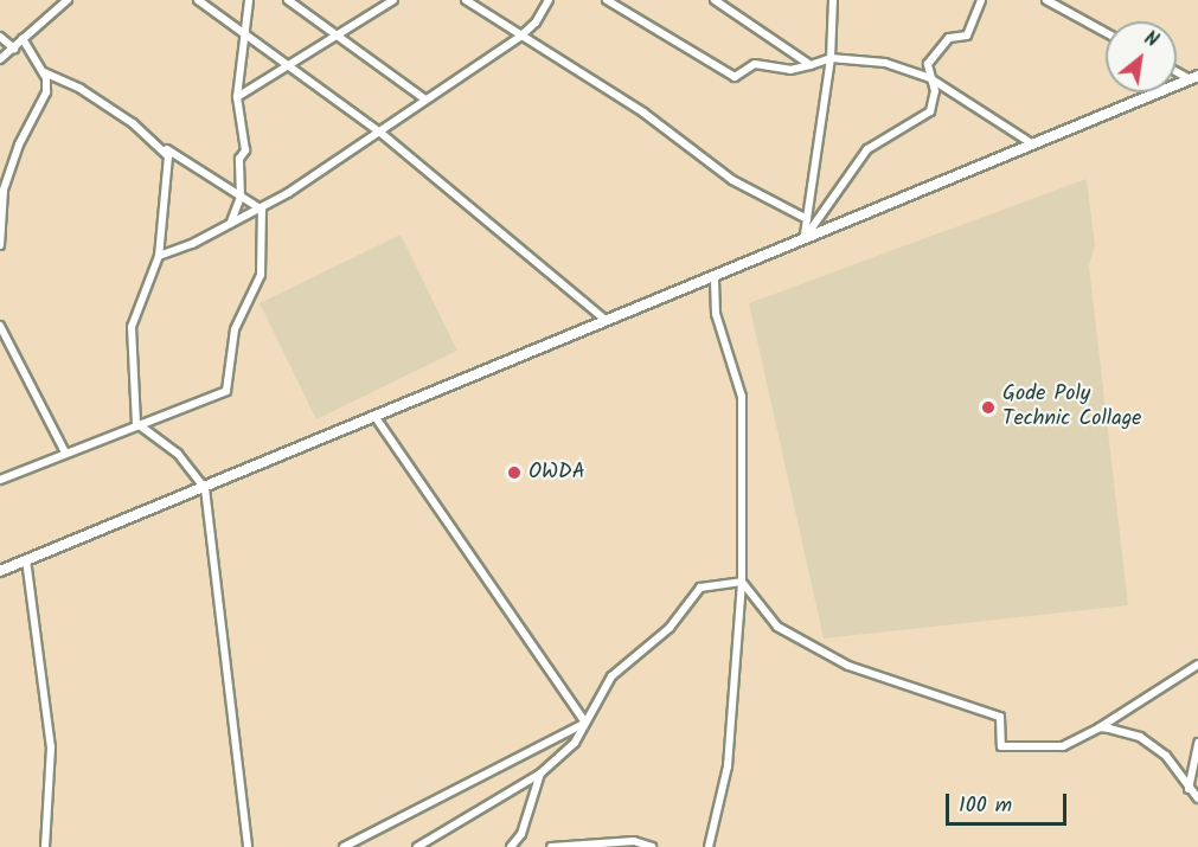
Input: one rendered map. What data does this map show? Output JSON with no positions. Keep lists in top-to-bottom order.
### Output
{
  "places": ["Gode Poly Technic Collage", "OWDA"],
  "scale_bar": "100 m",
  "north": "top right"
}
